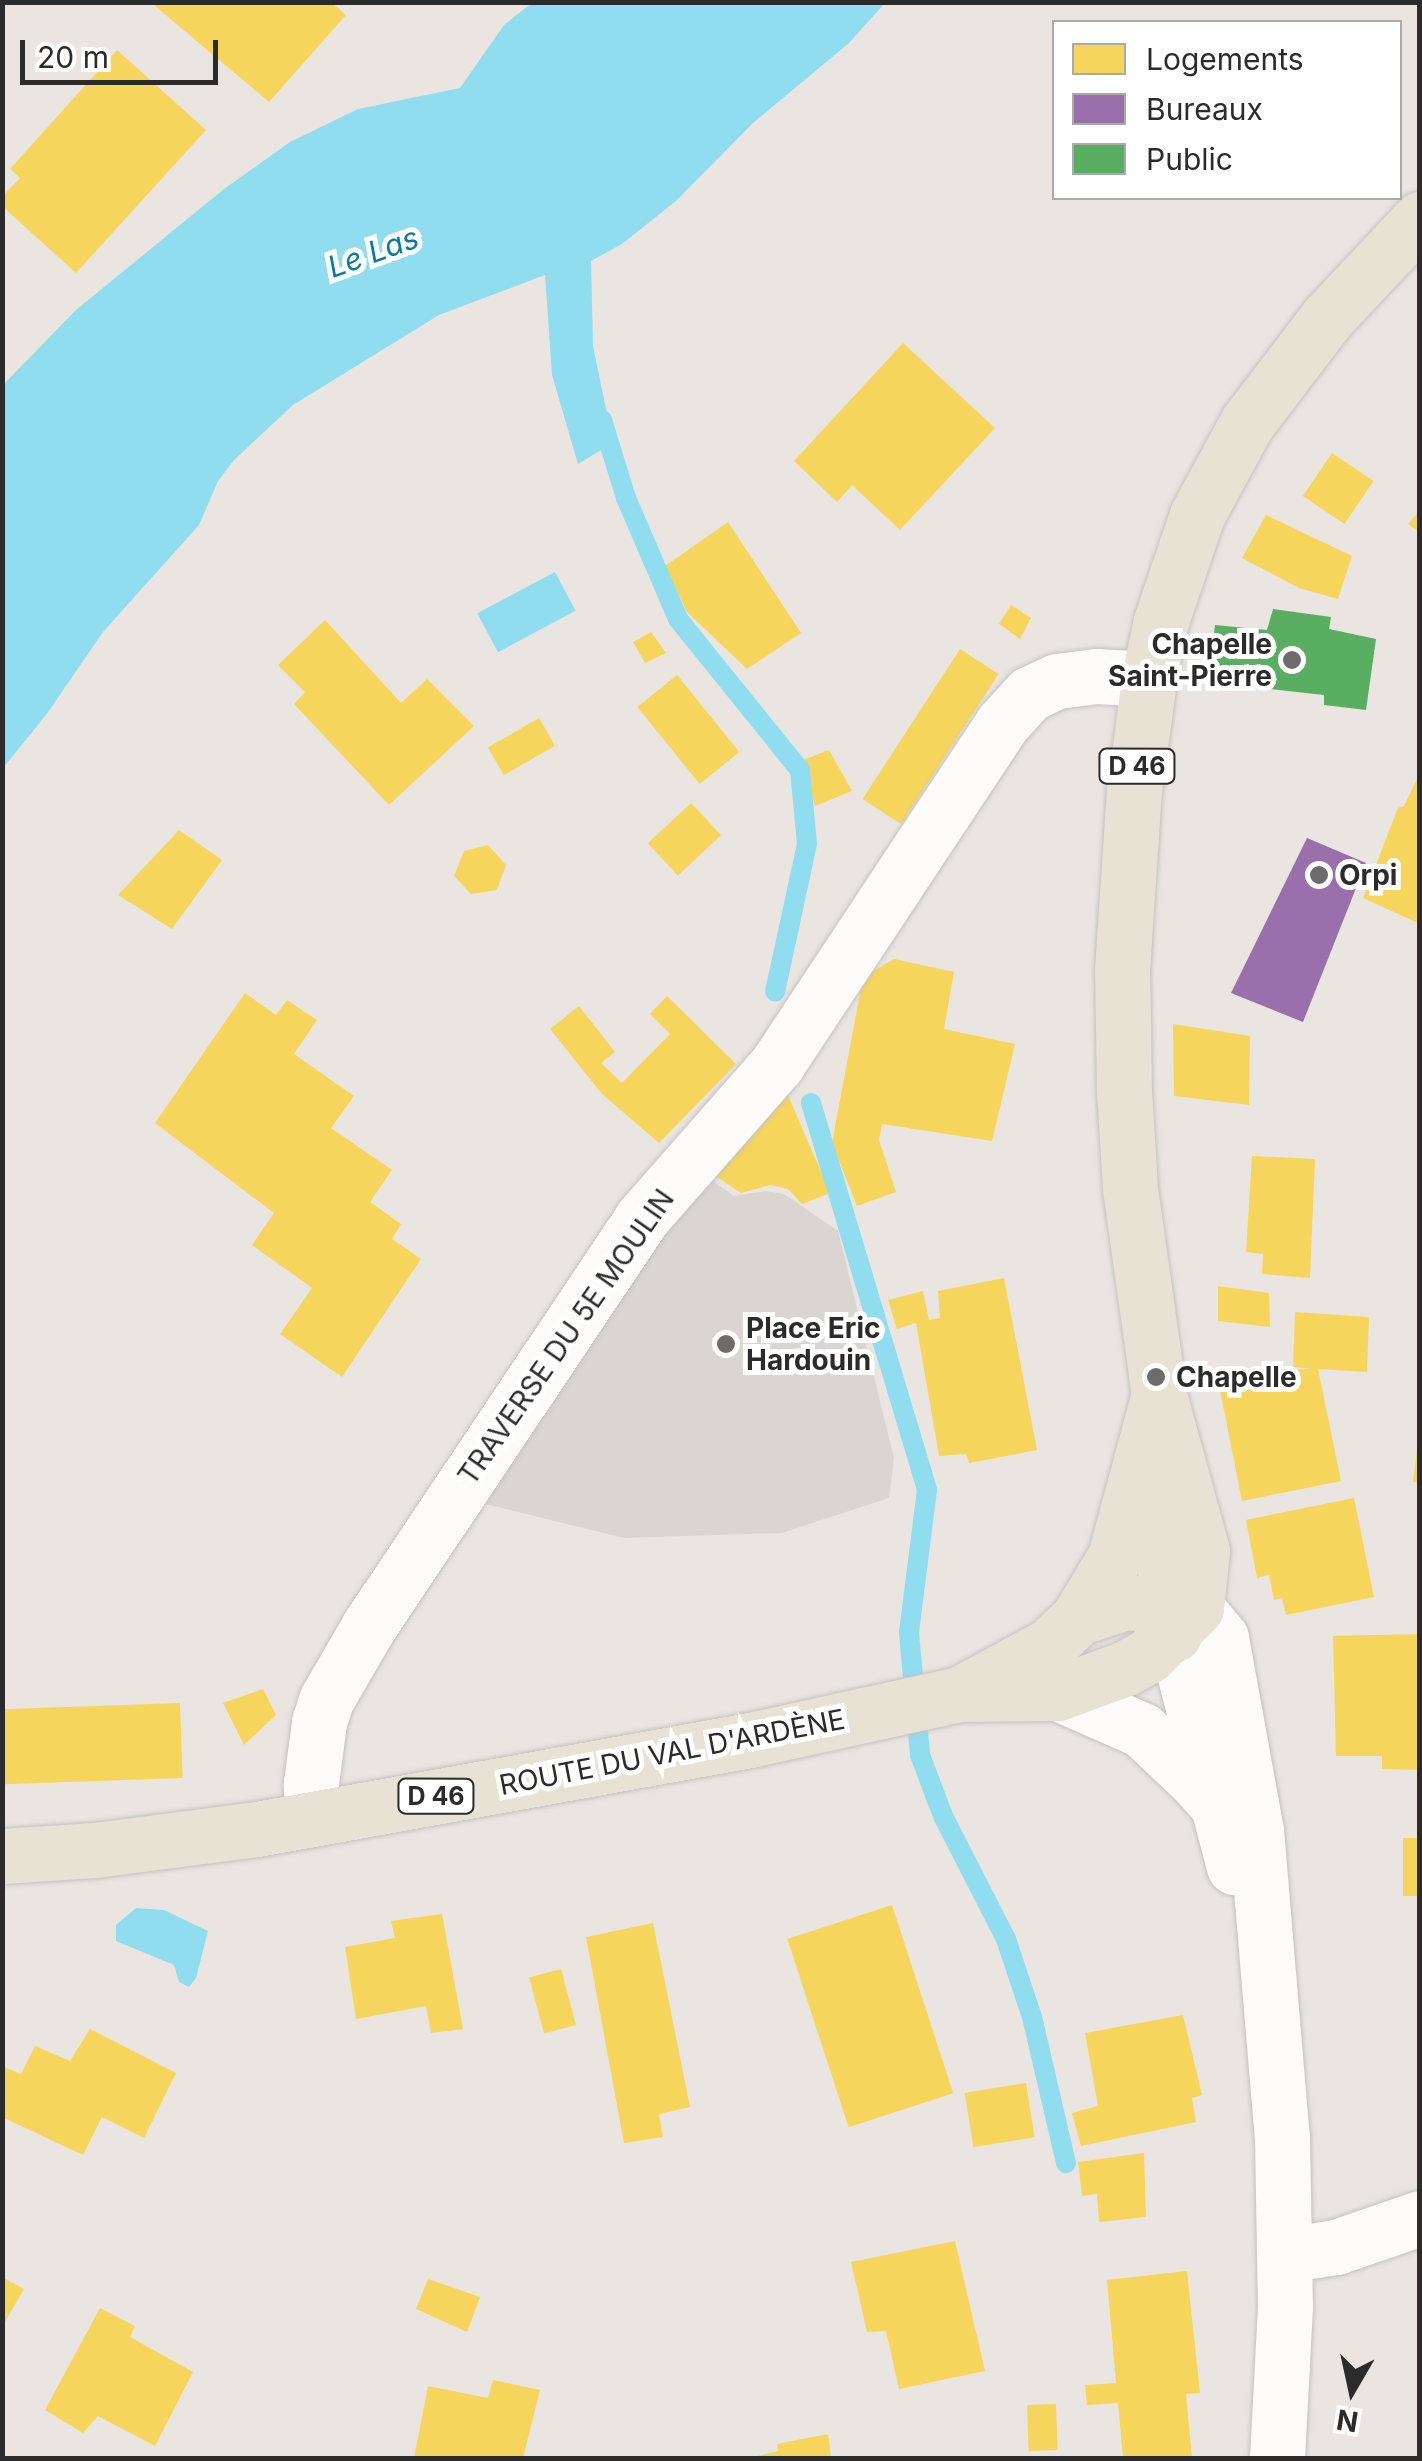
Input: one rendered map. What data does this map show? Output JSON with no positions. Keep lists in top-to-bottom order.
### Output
{
  "streets": {
    "main road": ["D 46", "ROUTE DU VAL D'ARDÈNE"],
    "street": ["TRAVERSE DU 5E MOULIN"]
  },
  "crossings": [
    ["D 46", "TRAVERSE DU 5E MOULIN"],
    ["D 46", "ROUTE DU VAL D'ARDÈNE"],
    ["TRAVERSE DU 5E MOULIN", "ROUTE DU VAL D'ARDÈNE"]
  ],
  "water": ["Le Las"],
  "places": [
    "Chapelle Saint-Pierre",
    "Orpi",
    "Place Eric Hardouin",
    "Chapelle"
  ],
  "legend": ["Logements", "Bureaux", "Public"],
  "scale_bar": "20 m",
  "north": "bottom"
}
